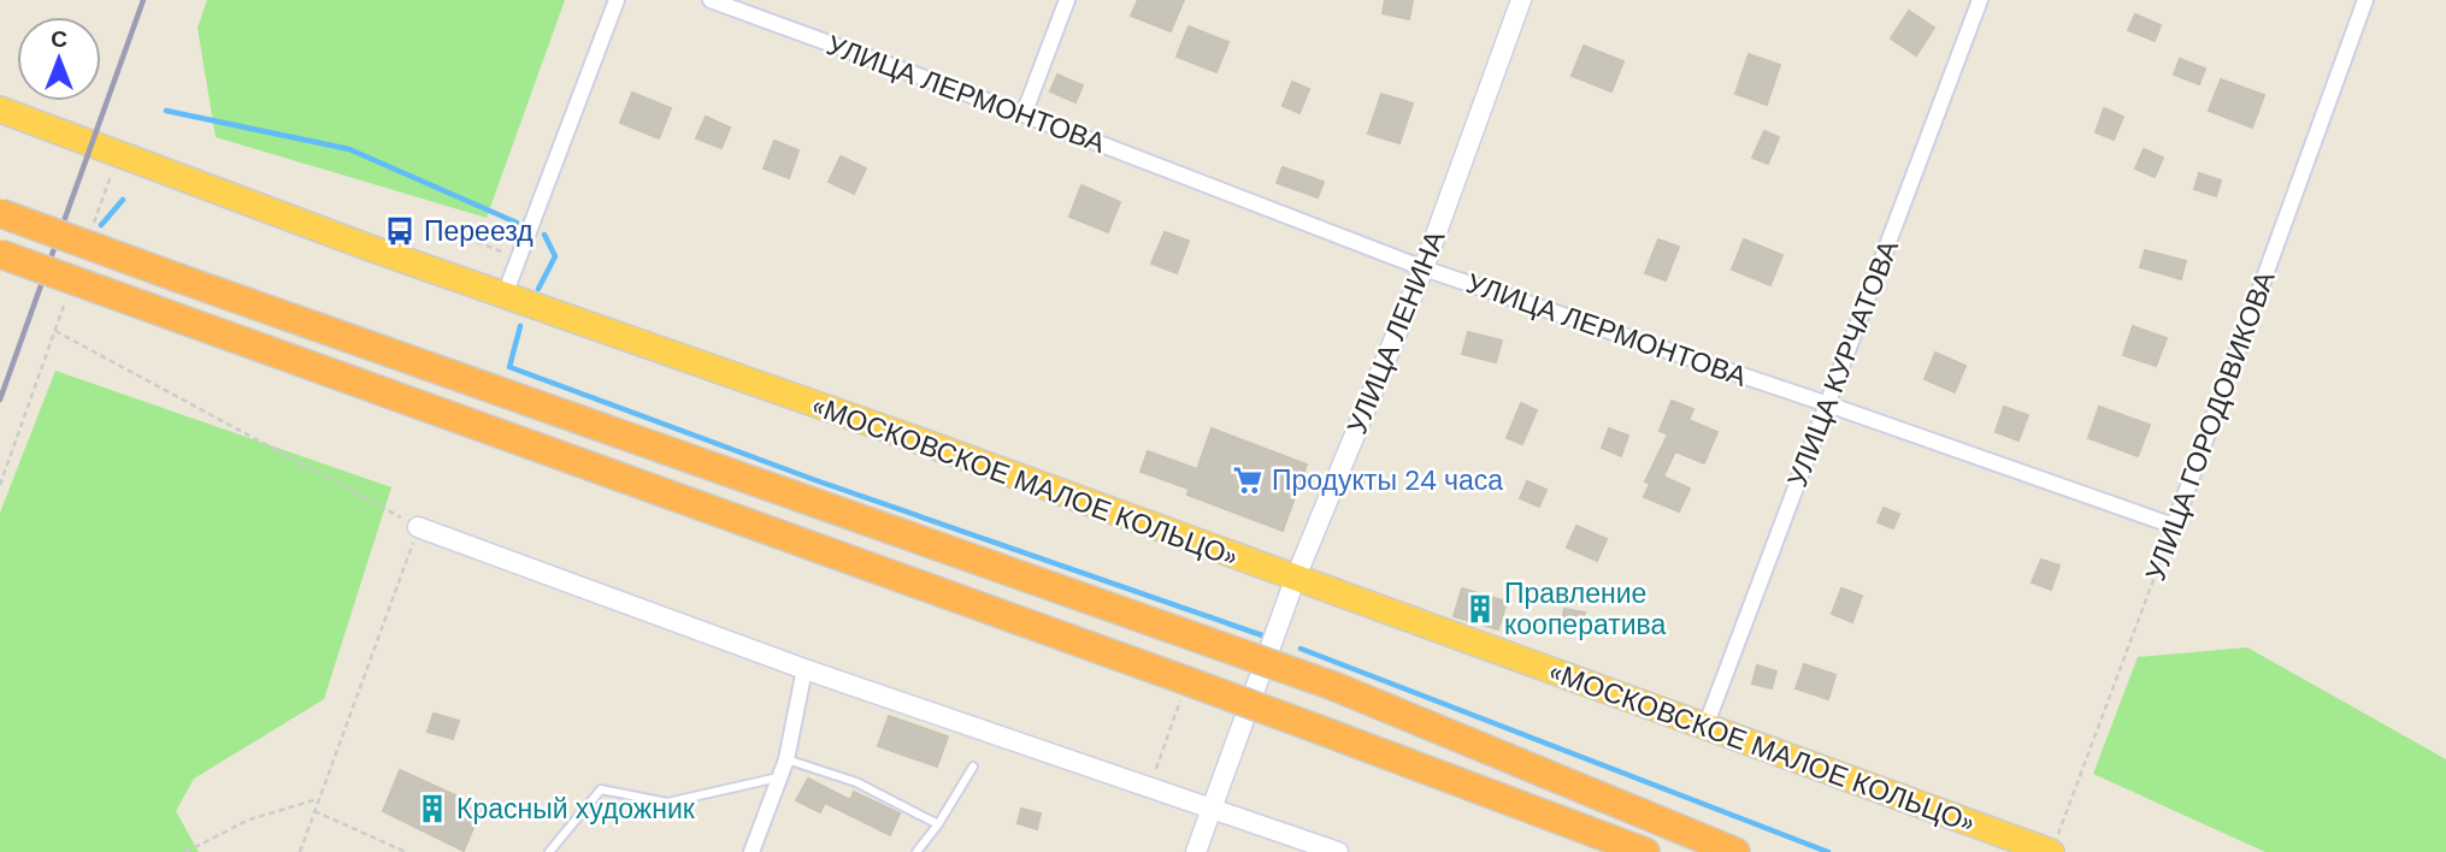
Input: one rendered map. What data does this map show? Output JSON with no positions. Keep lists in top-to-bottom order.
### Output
{
  "streets": {
    "highway": ["«МОСКОВСКОЕ МАЛОЕ КОЛЬЦО»"],
    "street": [
      "УЛИЦА ЛЕРМОНТОВА",
      "УЛИЦА ЛЕНИНА",
      "УЛИЦА КУРЧАТОВА",
      "УЛИЦА ГОРОДОВИКОВА"
    ]
  },
  "crossings": [
    ["УЛИЦА ЛЕРМОНТОВА", "УЛИЦА ЛЕНИНА"],
    ["УЛИЦА ЛЕРМОНТОВА", "УЛИЦА КУРЧАТОВА"],
    ["УЛИЦА ЛЕРМОНТОВА", "УЛИЦА ГОРОДОВИКОВА"],
    ["УЛИЦА ЛЕНИНА", "«МОСКОВСКОЕ МАЛОЕ КОЛЬЦО»"],
    ["УЛИЦА КУРЧАТОВА", "«МОСКОВСКОЕ МАЛОЕ КОЛЬЦО»"],
    ["УЛИЦА ГОРОДОВИКОВА", "«МОСКОВСКОЕ МАЛОЕ КОЛЬЦО»"]
  ],
  "places": {
    "bus stop": ["Переезд"],
    "supermarket": ["Продукты 24 часа"],
    "building": ["Правление кооператива", "Красный художник"]
  },
  "north": "top"
}
